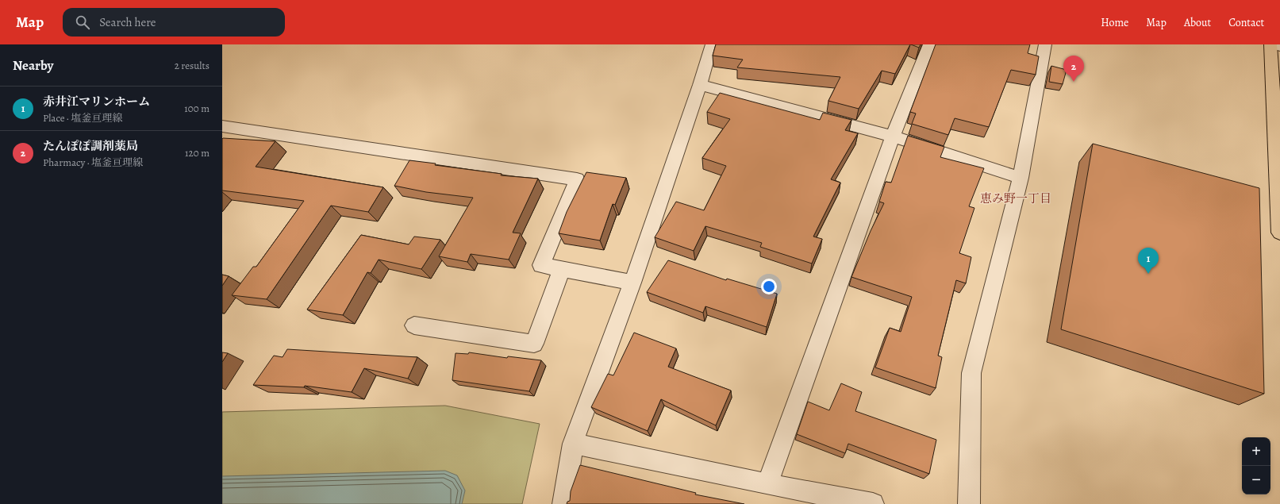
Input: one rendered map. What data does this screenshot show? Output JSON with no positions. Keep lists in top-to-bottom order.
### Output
{
  "districts": ["恵み野一丁目"],
  "page": {
    "header": "Map",
    "search": "Search here",
    "nav": [
      "Home",
      "Map",
      "About",
      "Contact"
    ],
    "heading": ["Nearby", "2 results"],
    "pins": ["2", "1"],
    "list": [
      {
        "mark": "1",
        "name": "赤井江マリンホーム",
        "note": "Place · 塩釜亘理線",
        "value": "100 m"
      },
      {
        "mark": "2",
        "name": "たんぽぽ調剤薬局",
        "note": "Pharmacy · 塩釜亘理線",
        "value": "120 m"
      }
    ],
    "map_buttons": ["+", "−"]
  }
}
